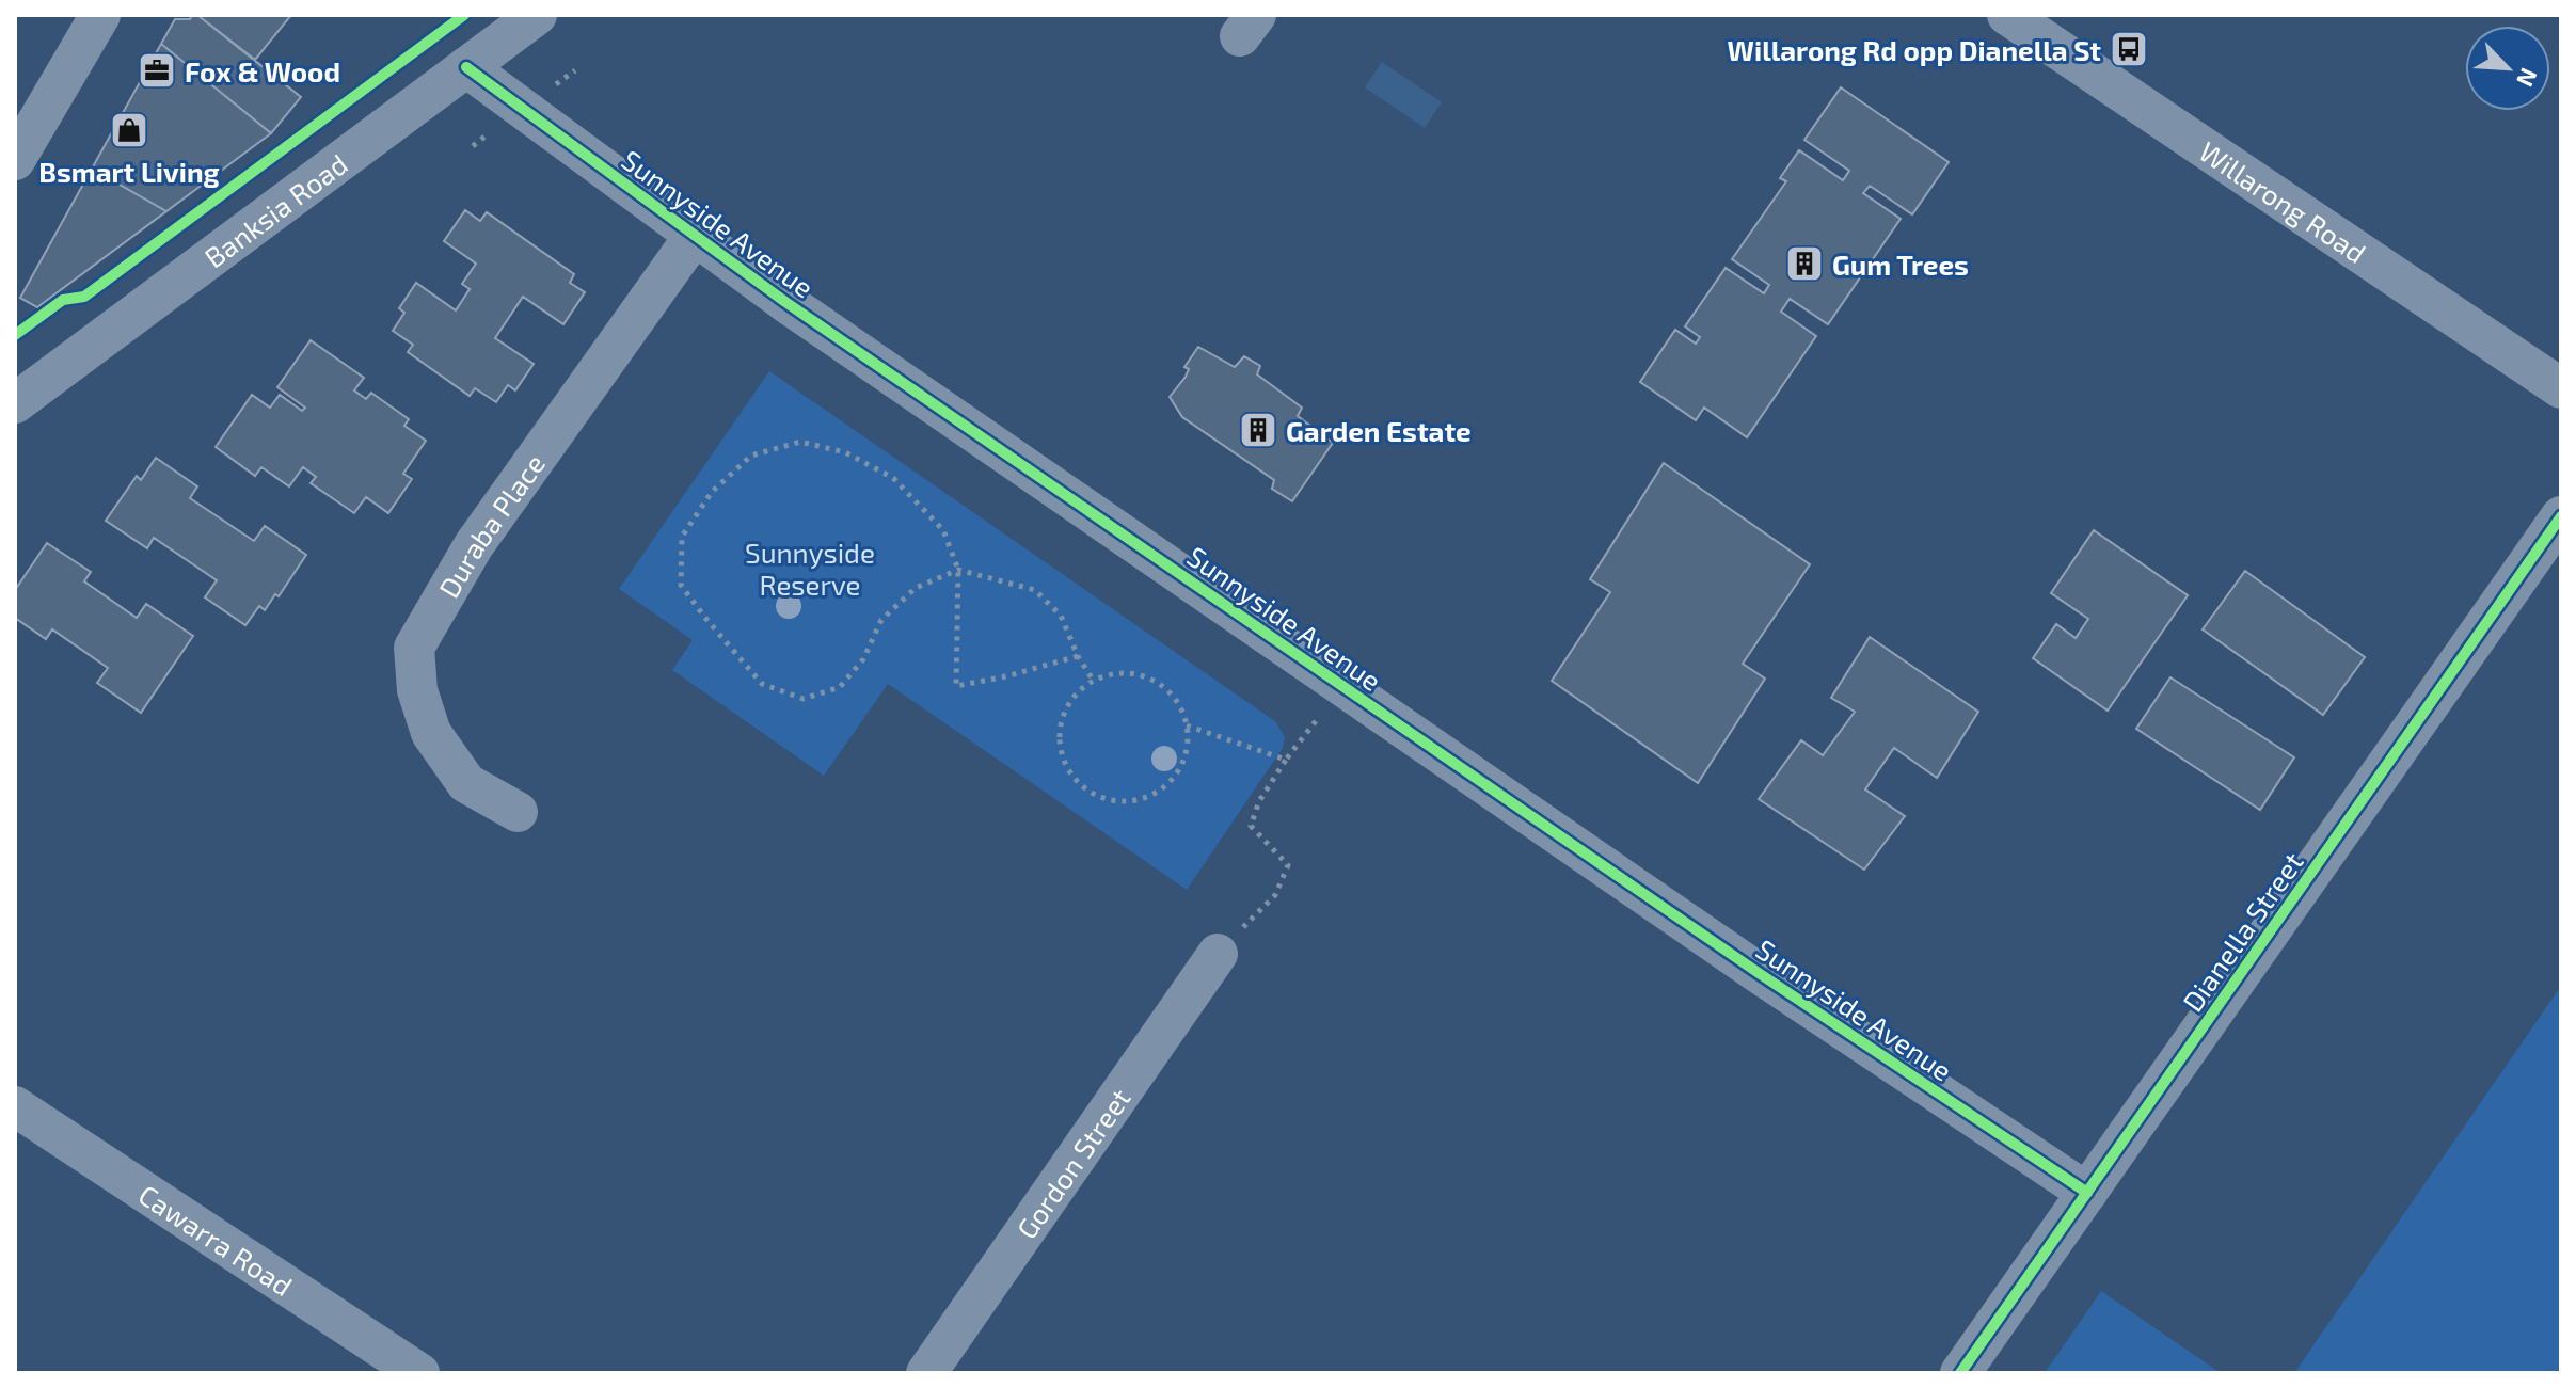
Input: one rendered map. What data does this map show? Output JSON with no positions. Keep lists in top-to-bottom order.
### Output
{
  "streets": {
    "street": [
      "Willarong Road",
      "Banksia Road",
      "Sunnyside Avenue",
      "Duraba Place",
      "Dianella Street",
      "Gordon Street",
      "Cawarra Road"
    ]
  },
  "crossings": [
    ["Banksia Road", "Sunnyside Avenue"],
    ["Sunnyside Avenue", "Duraba Place"],
    ["Sunnyside Avenue", "Dianella Street"]
  ],
  "parks": ["Sunnyside Reserve"],
  "places": {
    "bus stop": ["Willarong Rd opp Dianella St"],
    "office": ["Fox & Wood"],
    "shop": ["Bsmart Living"],
    "building": ["Gum Trees", "Garden Estate"]
  },
  "north": "bottom right"
}
